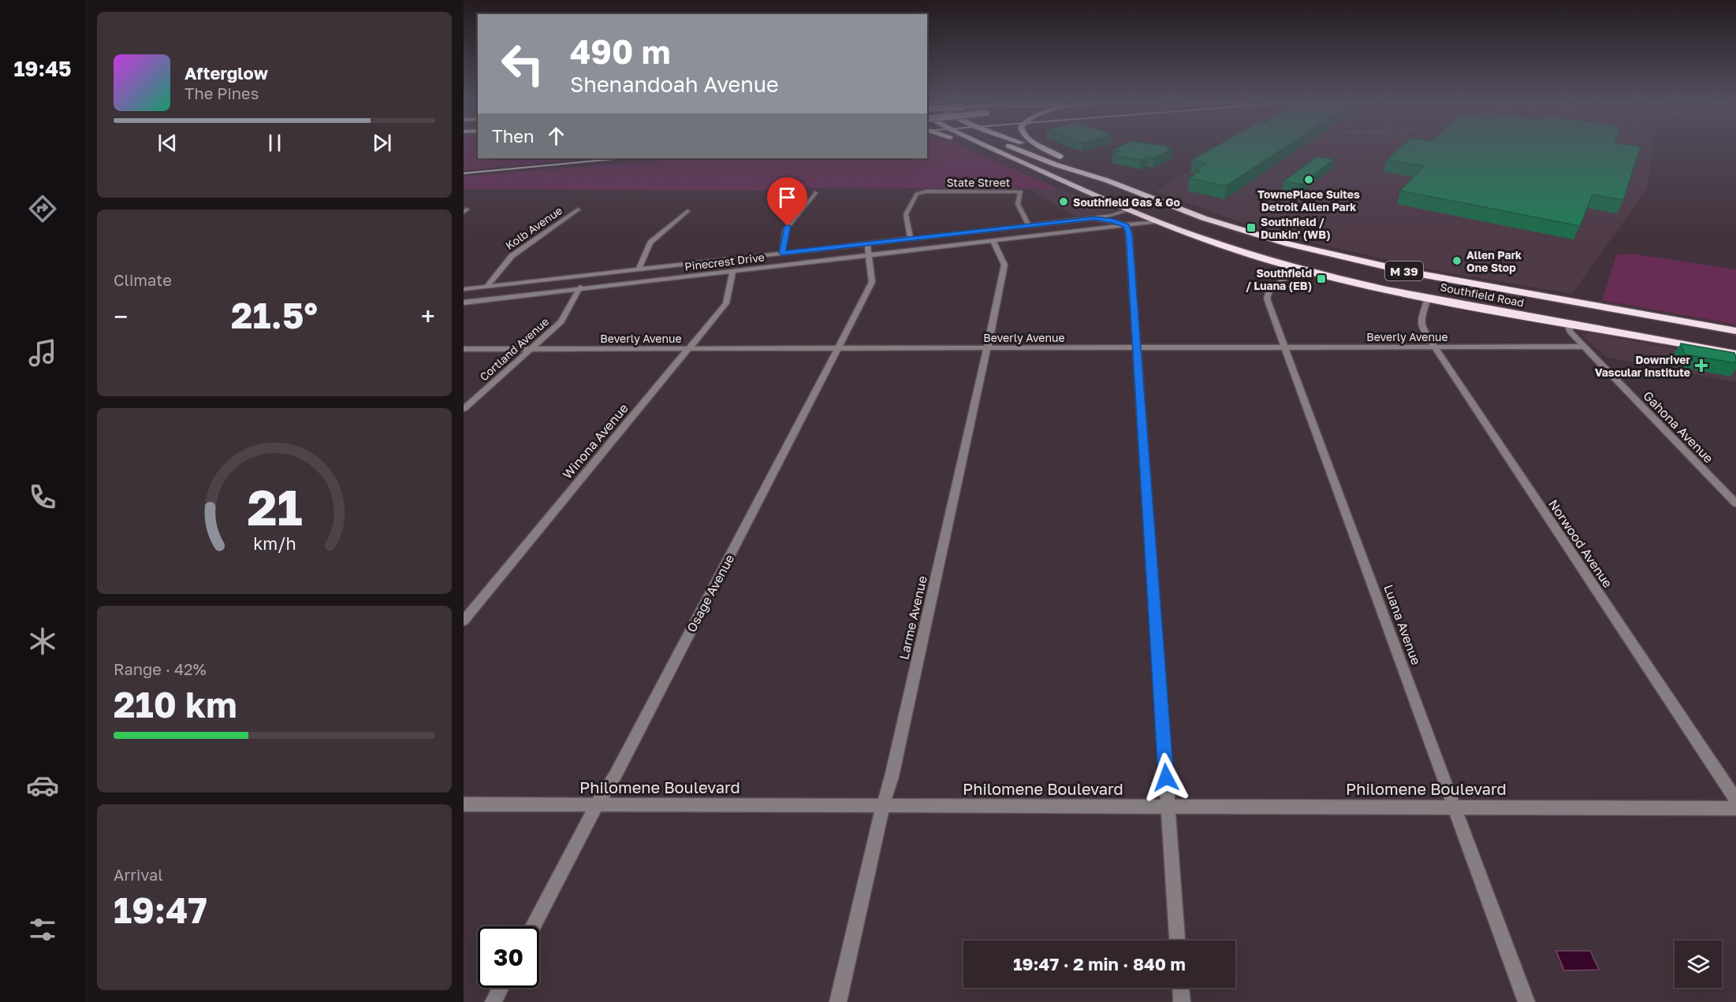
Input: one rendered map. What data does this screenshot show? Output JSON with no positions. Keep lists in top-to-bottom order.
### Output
{
  "streets": {
    "highway": ["M 39", "Southfield Road"],
    "street": [
      "State Street",
      "Kolb Avenue",
      "Pinecrest Drive",
      "Beverly Avenue",
      "Cortland Avenue",
      "Gahona Avenue",
      "Winona Avenue",
      "Norwood Avenue",
      "Osage Avenue",
      "Larme Avenue",
      "Luana Avenue",
      "Philomene Boulevard"
    ]
  },
  "crossings": [
    ["State Street", "Pinecrest Drive"],
    ["Kolb Avenue", "Pinecrest Drive"],
    ["Pinecrest Drive", "Southfield Road"],
    ["Pinecrest Drive", "Cortland Avenue"],
    ["Pinecrest Drive", "Winona Avenue"],
    ["Pinecrest Drive", "Osage Avenue"],
    ["Pinecrest Drive", "Larme Avenue"],
    ["M 39", "Southfield Road"],
    ["Southfield Road", "Gahona Avenue"],
    ["Southfield Road", "Norwood Avenue"],
    ["Southfield Road", "Luana Avenue"],
    ["Beverly Avenue", "Cortland Avenue"],
    ["Beverly Avenue", "Gahona Avenue"],
    ["Beverly Avenue", "Winona Avenue"],
    ["Beverly Avenue", "Norwood Avenue"],
    ["Beverly Avenue", "Osage Avenue"],
    ["Beverly Avenue", "Larme Avenue"],
    ["Beverly Avenue", "Luana Avenue"],
    ["Osage Avenue", "Philomene Boulevard"],
    ["Larme Avenue", "Philomene Boulevard"],
    ["Luana Avenue", "Philomene Boulevard"]
  ],
  "places": {
    "other": ["TownePlace Suites Detroit Allen Park", "Southfield Gas & Go", "Allen Park One Stop"],
    "transit": ["Southfield / Dunkin' (WB)", "Southfield / Luana (EB)"],
    "health": ["Downriver Vascular Institute"]
  },
  "page": {
    "tabs": "19:45",
    "turn": ["490 m", "Shenandoah Avenue"],
    "song": ["Afterglow", "The Pines"],
    "then": "Then",
    "tile": [
      "Climate",
      ["Range · 42%", "210 km"],
      ["Arrival", "19:47"]
    ],
    "heat": ["−", "21.5°", "+"],
    "limit": "30",
    "trip": "19:47 · 2 min · 840 m",
    "gauge": ["21", "km/h"]
  }
}
